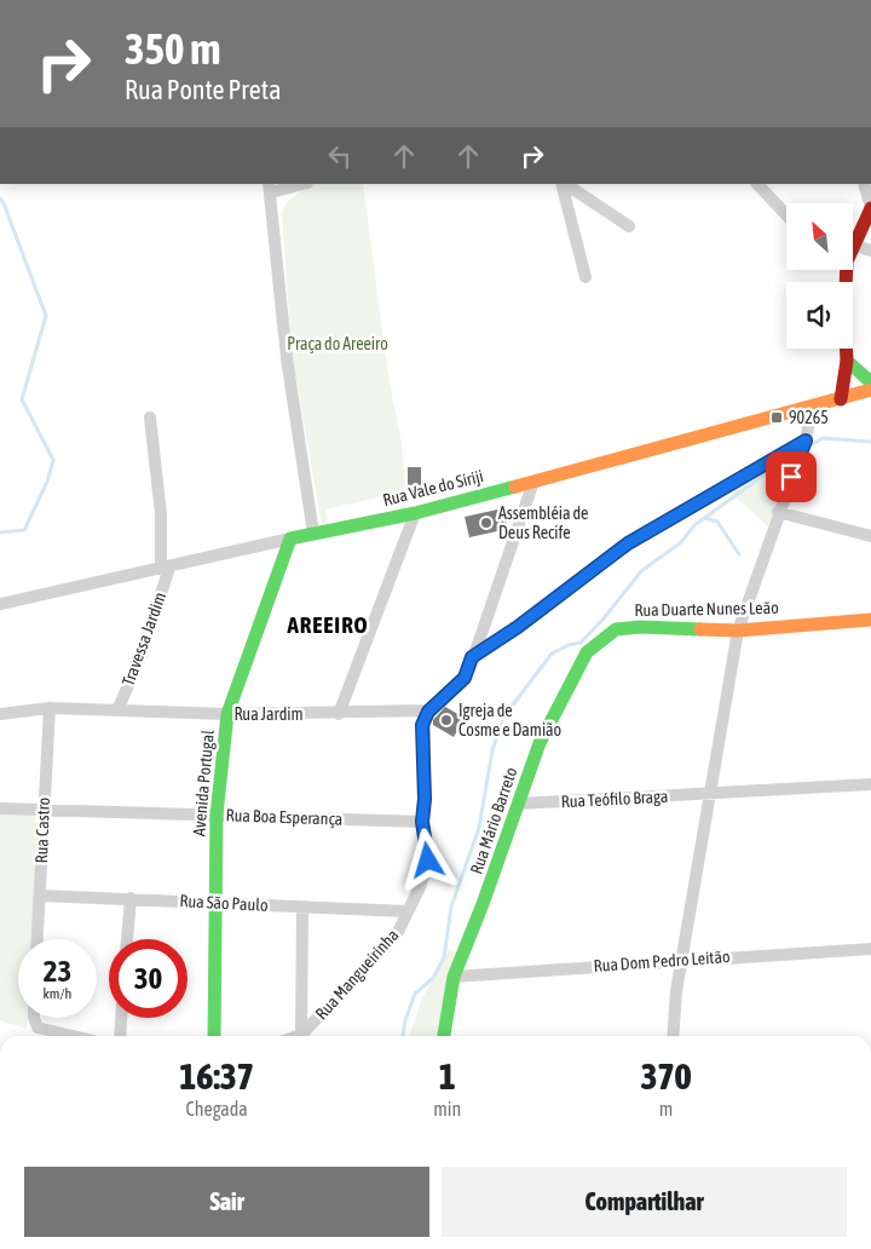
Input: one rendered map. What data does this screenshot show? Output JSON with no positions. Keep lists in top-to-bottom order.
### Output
{
  "streets": {
    "street": [
      "Rua Vale do Siriji",
      "Rua Duarte Nunes Leão",
      "Travessa Jardim",
      "Rua Jardim",
      "Avenida Portugal",
      "Rua Teófilo Braga",
      "Rua Boa Esperança",
      "Rua Mário Barreto",
      "Rua Castro",
      "Rua São Paulo",
      "Rua Dom Pedro Leitão",
      "Rua Mangueirinha"
    ]
  },
  "crossings": [
    ["Rua Vale do Siriji", "Travessa Jardim"],
    ["Rua Vale do Siriji", "Avenida Portugal"],
    ["Rua Duarte Nunes Leão", "Rua Mário Barreto"],
    ["Travessa Jardim", "Rua Jardim"],
    ["Rua Jardim", "Avenida Portugal"],
    ["Rua Jardim", "Rua Castro"],
    ["Rua Jardim", "Rua Mangueirinha"],
    ["Avenida Portugal", "Rua Boa Esperança"],
    ["Avenida Portugal", "Rua São Paulo"],
    ["Rua Teófilo Braga", "Rua Mário Barreto"],
    ["Rua Boa Esperança", "Rua Castro"],
    ["Rua Boa Esperança", "Rua Mangueirinha"],
    ["Rua Mário Barreto", "Rua Dom Pedro Leitão"],
    ["Rua Castro", "Rua São Paulo"],
    ["Rua São Paulo", "Rua Mangueirinha"]
  ],
  "districts": ["AREEIRO"],
  "parks": ["Praça do Areeiro"],
  "places": {
    "transit": ["90265"],
    "other": ["Assembléia de Deus Recife", "Igreja de Cosme e Damião"]
  },
  "north": "top left",
  "page": {
    "turn": ["350 m", "Rua Ponte Preta"],
    "speed": "23 km/h",
    "limit": "30",
    "eta": [
      "16:37",
      "Chegada",
      "1",
      "min",
      "370",
      "m"
    ],
    "buttons": ["Sair", "Compartilhar"]
  }
}
